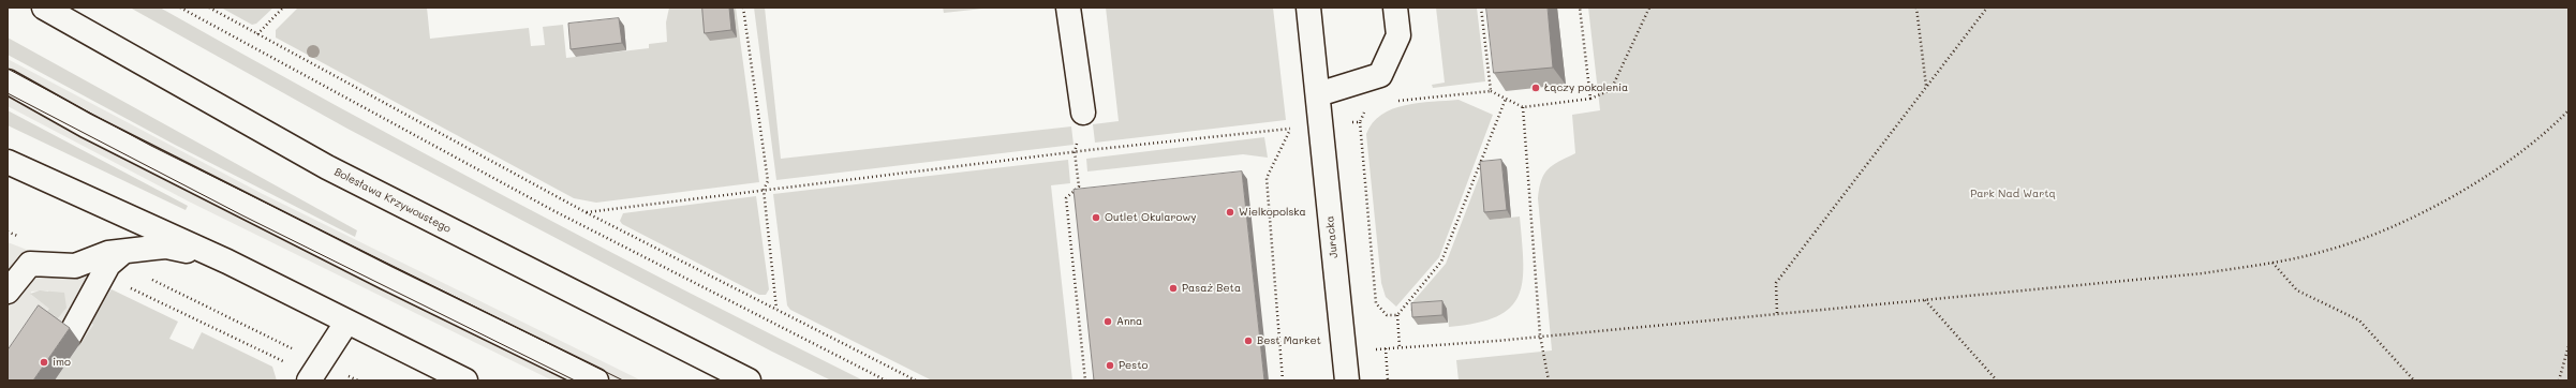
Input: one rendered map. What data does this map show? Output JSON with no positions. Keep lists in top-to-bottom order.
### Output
{
  "streets": {
    "street": ["Bolesława Krzywoustego", "Juracka"]
  },
  "parks": ["Park Nad Wartą"],
  "places": [
    "Łączy pokolenia",
    "Wielkopolska",
    "Outlet Okularowy",
    "Pasaż Beta",
    "Anna",
    "Best Market",
    "imo",
    "Pesto"
  ]
}
